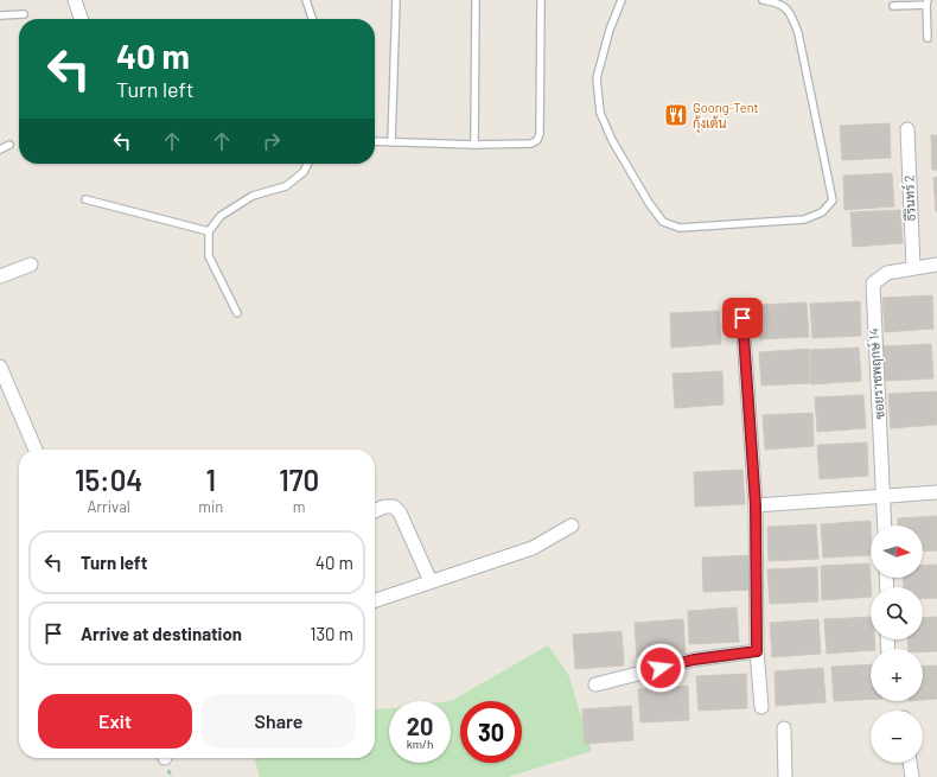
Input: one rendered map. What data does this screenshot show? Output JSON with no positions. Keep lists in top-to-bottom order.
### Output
{
  "streets": {
    "street": ["ธีรินทร์ 2", "ซอยราชพฤกษ์ 14"]
  },
  "crossings": [
    ["ธีรินทร์ 2", "ซอยราชพฤกษ์ 14"]
  ],
  "places": {
    "restaurant": ["Goong-Tent กุ้งเต้น"]
  },
  "north": "right",
  "page": {
    "turn": ["40 m", "Turn left"],
    "eta": [
      "15:04",
      "Arrival",
      "1",
      "min",
      "170",
      "m"
    ],
    "map_buttons": ["+", "−"],
    "list": [
      {
        "name": "Turn left",
        "value": "40 m"
      },
      {
        "name": "Arrive at destination",
        "value": "130 m"
      }
    ],
    "buttons": ["Exit", "Share"],
    "speed": "20 km/h",
    "limit": "30"
  }
}
